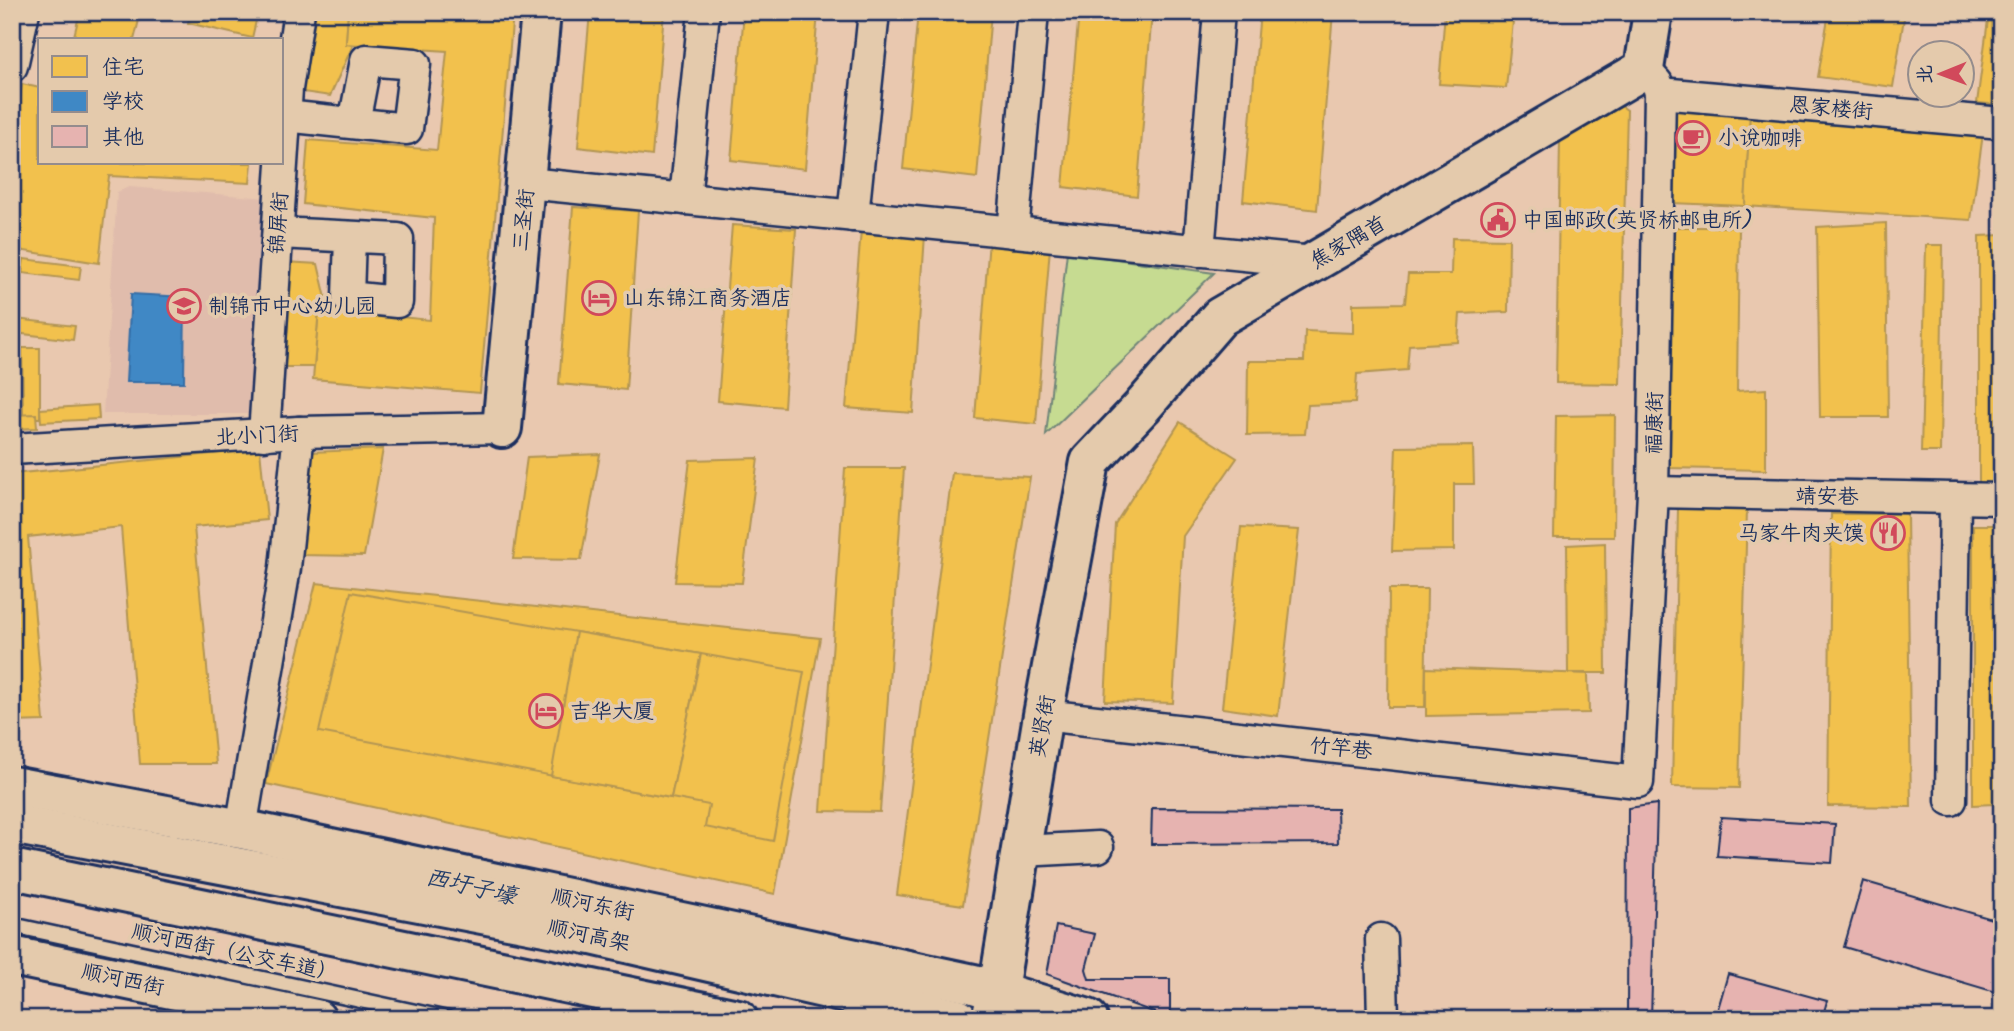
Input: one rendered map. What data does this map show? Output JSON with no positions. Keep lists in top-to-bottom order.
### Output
{
  "streets": {
    "main road": [
      "三圣街",
      "焦家隅首",
      "英贤街",
      "顺河东街",
      "顺河高架",
      "顺河西街"
    ],
    "street": [
      "恩家楼街",
      "锦屏街",
      "福康街",
      "北小门街",
      "靖安巷",
      "竹竿巷"
    ],
    "lane": ["顺河西街（公交车道）"]
  },
  "crossings": [
    ["恩家楼街", "焦家隅首"],
    ["恩家楼街", "福康街"],
    ["三圣街", "北小门街"],
    ["锦屏街", "北小门街"],
    ["焦家隅首", "福康街"],
    ["焦家隅首", "英贤街"],
    ["福康街", "靖安巷"],
    ["福康街", "竹竿巷"],
    ["英贤街", "竹竿巷"],
    ["英贤街", "顺河东街"],
    ["英贤街", "顺河高架"],
    ["顺河东街", "顺河高架"]
  ],
  "water": ["西圩子壕"],
  "places": {
    "cafe": ["小说咖啡"],
    "public building": ["中国邮政(英贤桥邮电所)"],
    "hotel": ["山东锦江商务酒店", "吉华大厦"],
    "school or university": ["制锦市中心幼儿园"],
    "restaurant": ["马家牛肉夹馍"]
  },
  "legend": ["住宅", "学校", "其他"],
  "north": "left"
}
